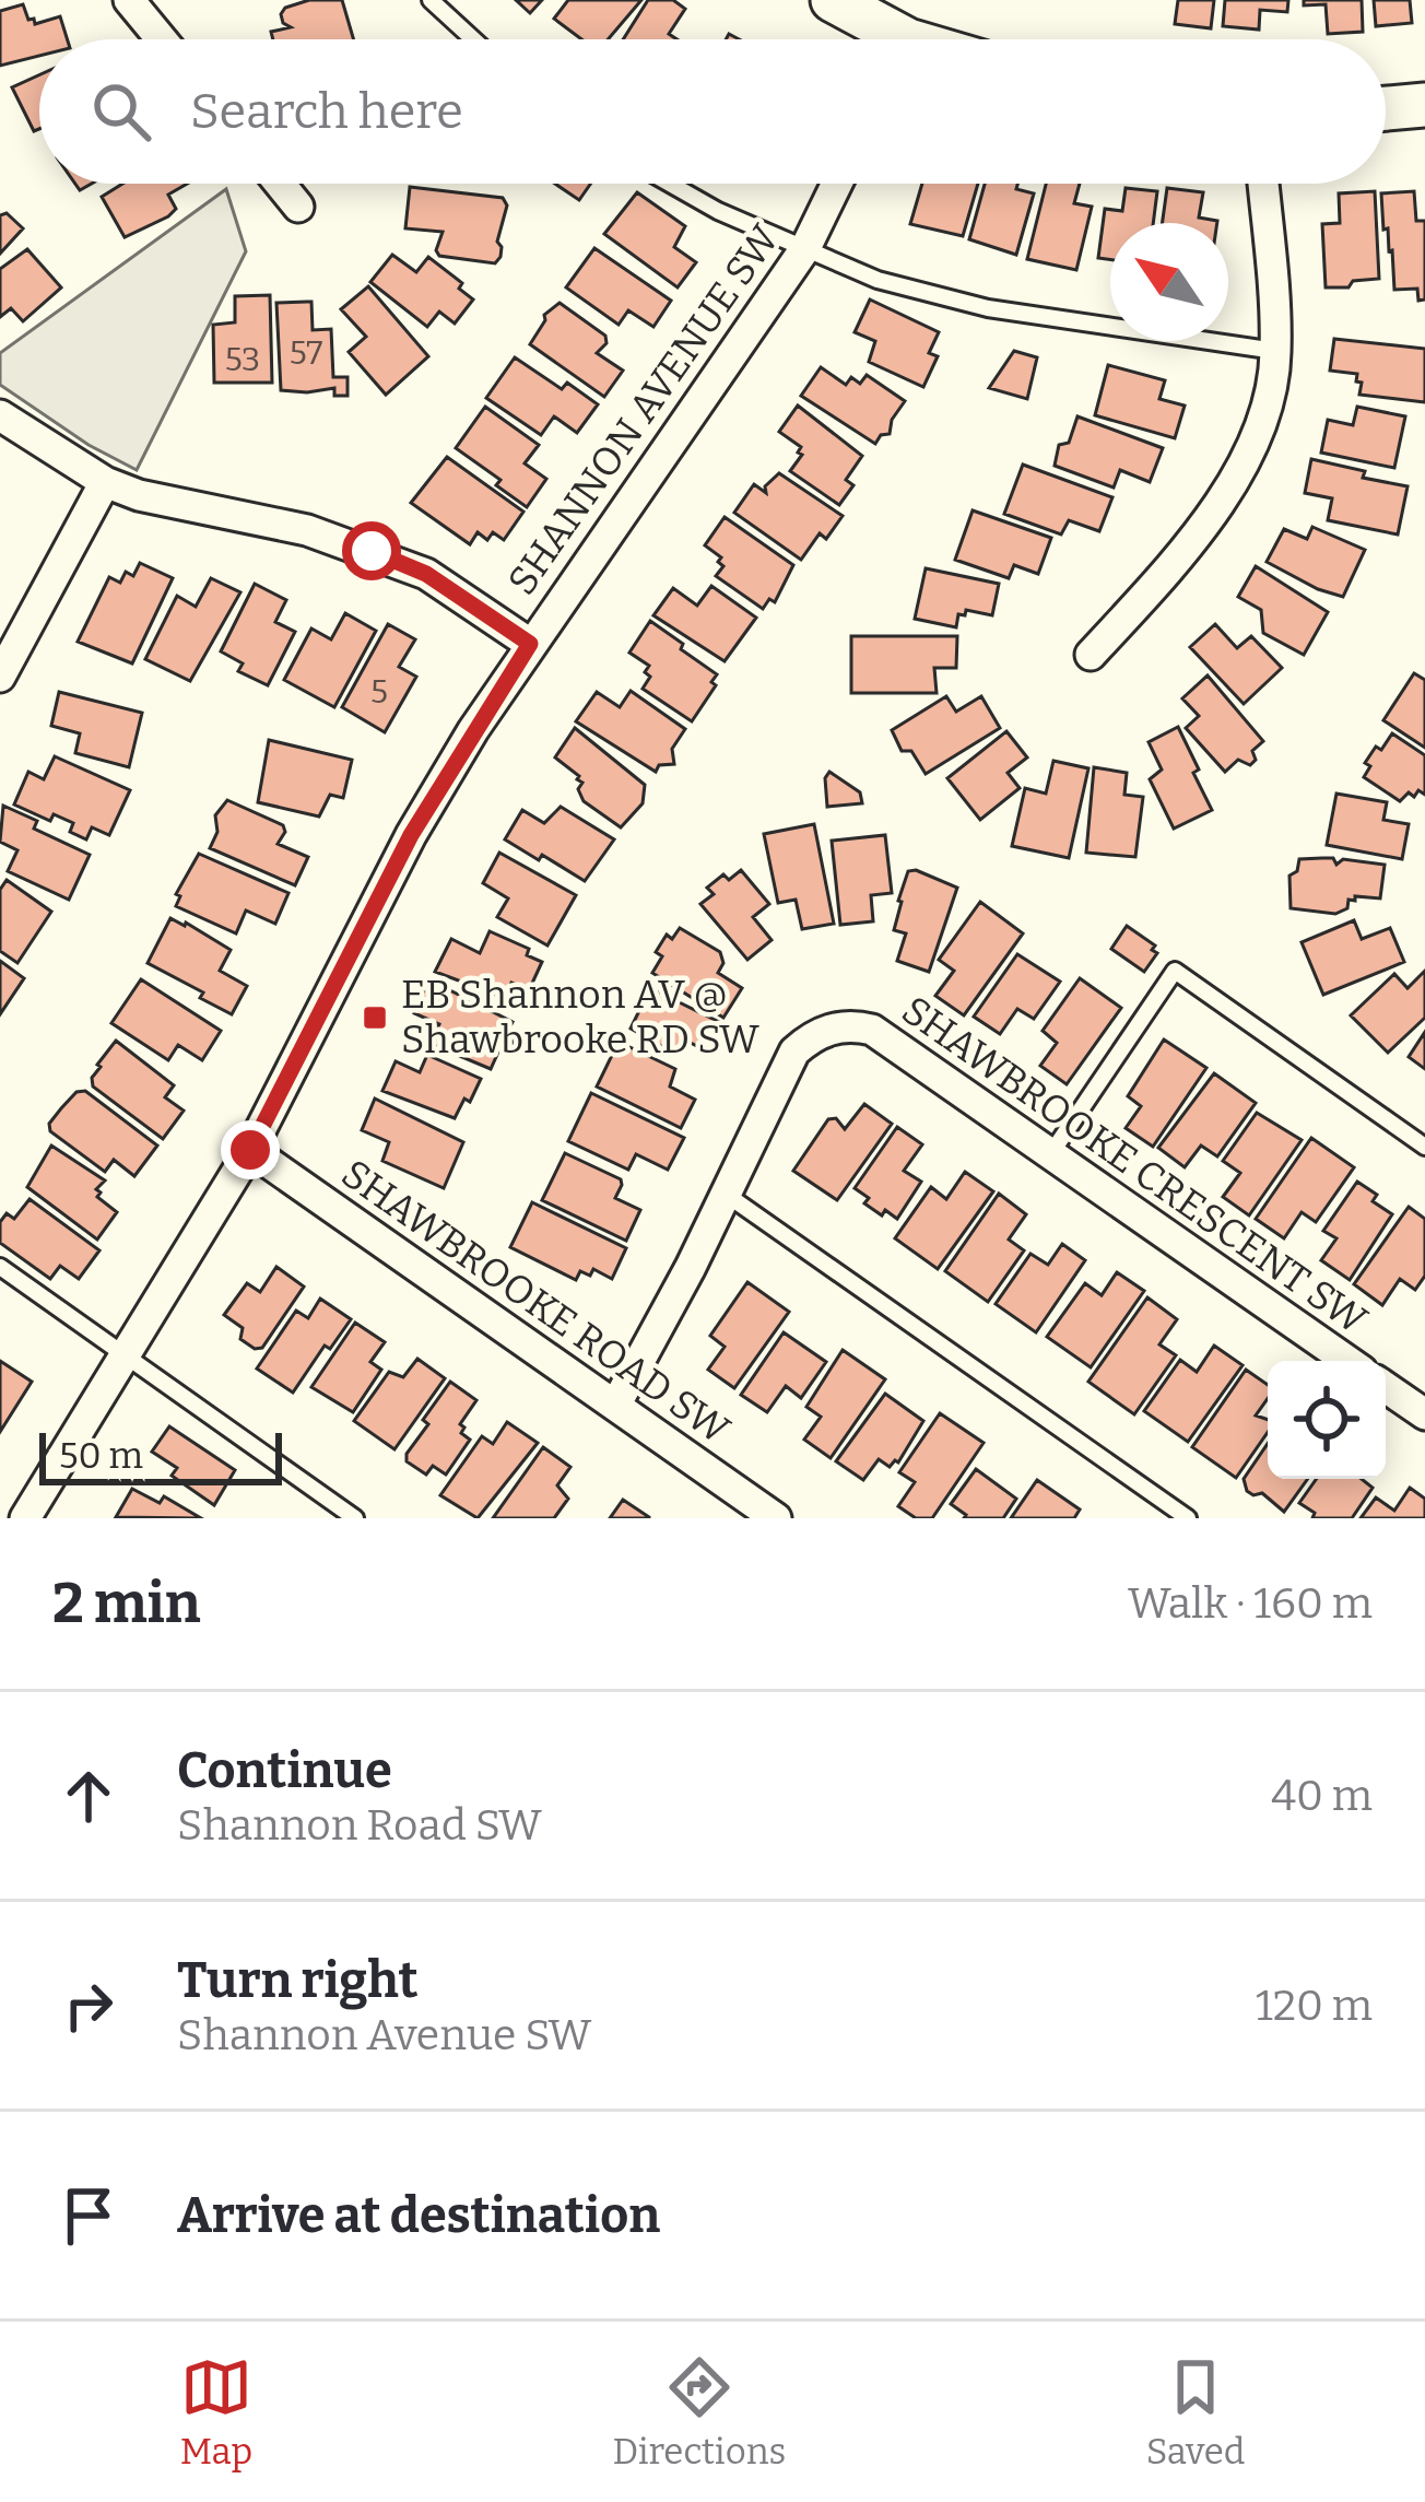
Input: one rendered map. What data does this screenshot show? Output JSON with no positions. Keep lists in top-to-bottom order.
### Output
{
  "streets": {
    "street": ["SHANNON AVENUE SW", "SHAWBROOKE CRESCENT SW", "SHAWBROOKE ROAD SW"]
  },
  "crossings": [
    ["SHANNON AVENUE SW", "SHAWBROOKE ROAD SW"],
    ["SHAWBROOKE CRESCENT SW", "SHAWBROOKE ROAD SW"]
  ],
  "places": {
    "transit": ["EB Shannon AV @ Shawbrooke RD SW"]
  },
  "house_numbers": ["57", "53", "5"],
  "scale_bar": "50 m",
  "north": "top left",
  "page": {
    "search": "Search here",
    "scale": "50 m",
    "heading": ["2 min", "Walk · 160 m"],
    "list": [
      ["Continue", "Shannon Road SW", "40 m"],
      ["Turn right", "Shannon Avenue SW", "120 m"],
      "Arrive at destination"
    ],
    "nav": ["Map", "Directions", "Saved"]
  }
}
